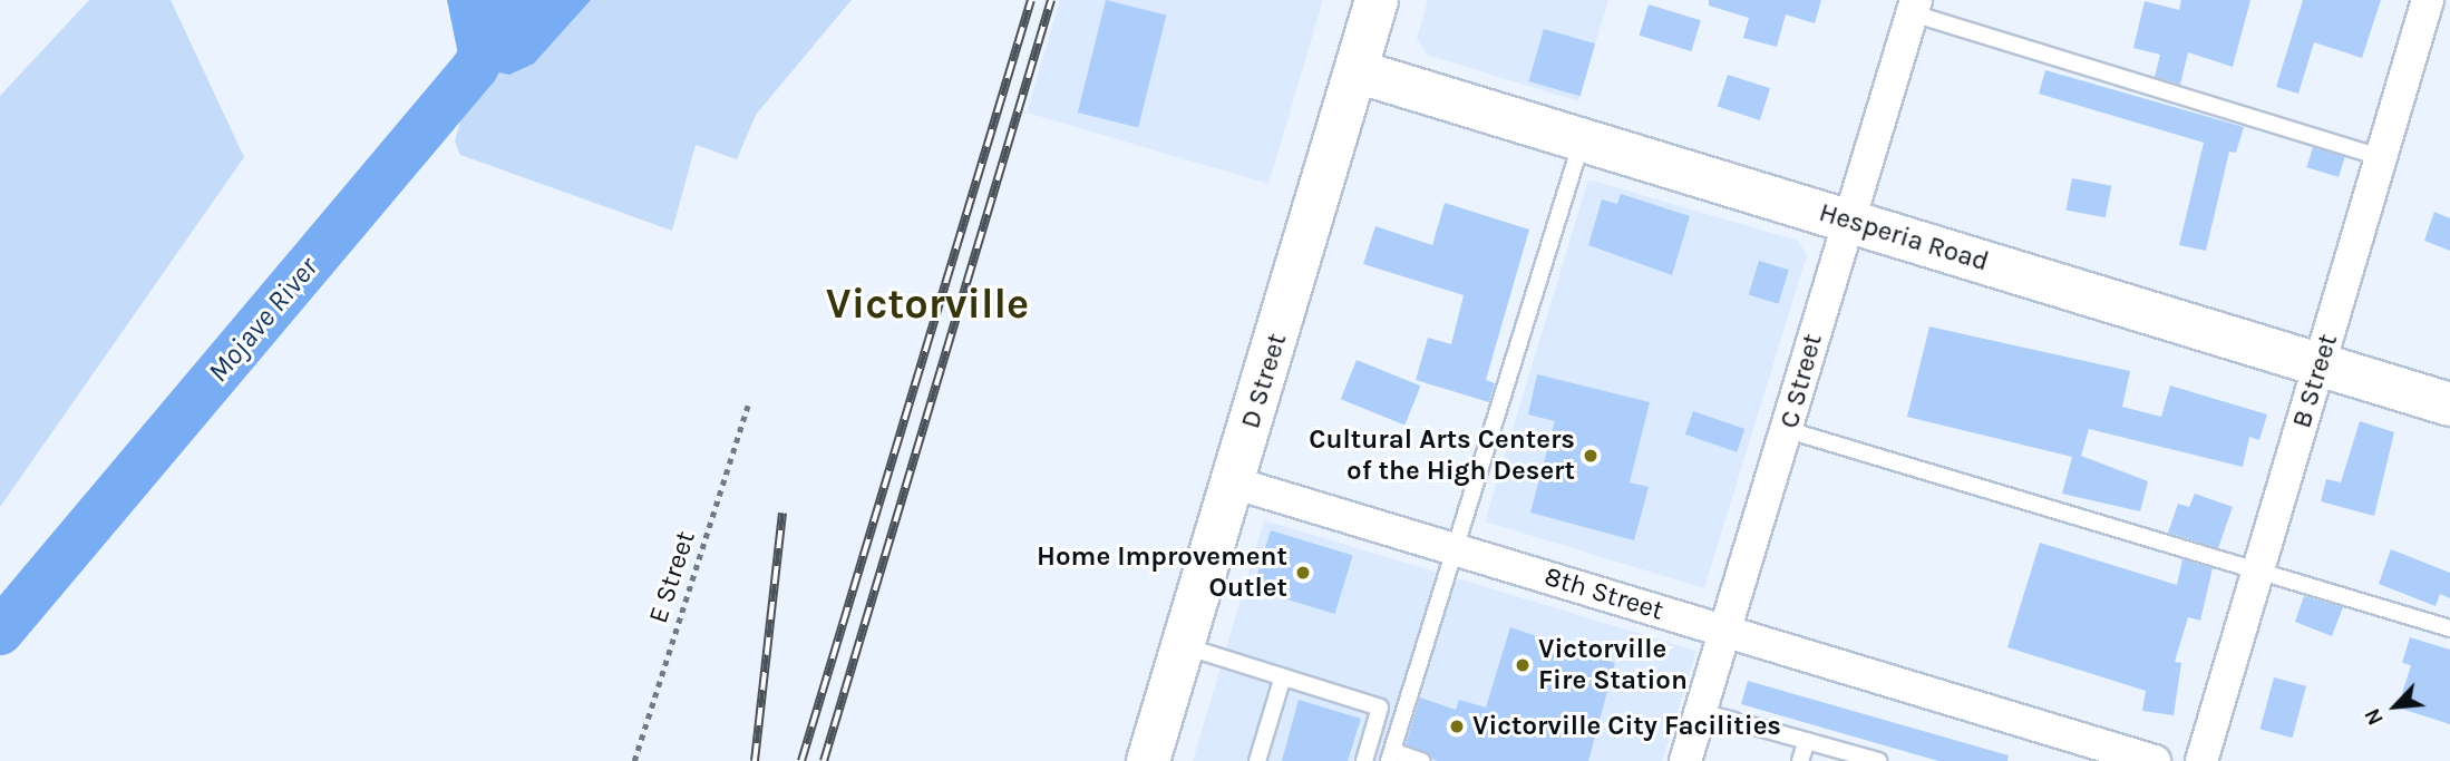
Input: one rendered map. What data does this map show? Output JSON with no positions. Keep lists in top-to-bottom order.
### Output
{
  "streets": {
    "main road": ["Hesperia Road", "D Street"],
    "street": ["C Street", "B Street", "8th Street"],
    "path": ["E Street"]
  },
  "crossings": [
    ["Hesperia Road", "D Street"],
    ["Hesperia Road", "C Street"],
    ["Hesperia Road", "B Street"],
    ["D Street", "8th Street"],
    ["C Street", "8th Street"]
  ],
  "districts": ["Victorville"],
  "water": ["Mojave River"],
  "places": [
    "Cultural Arts Centers of the High Desert",
    "Home Improvement Outlet",
    "Victorville Fire Station",
    "Victorville City Facilities"
  ],
  "north": "bottom left"
}
